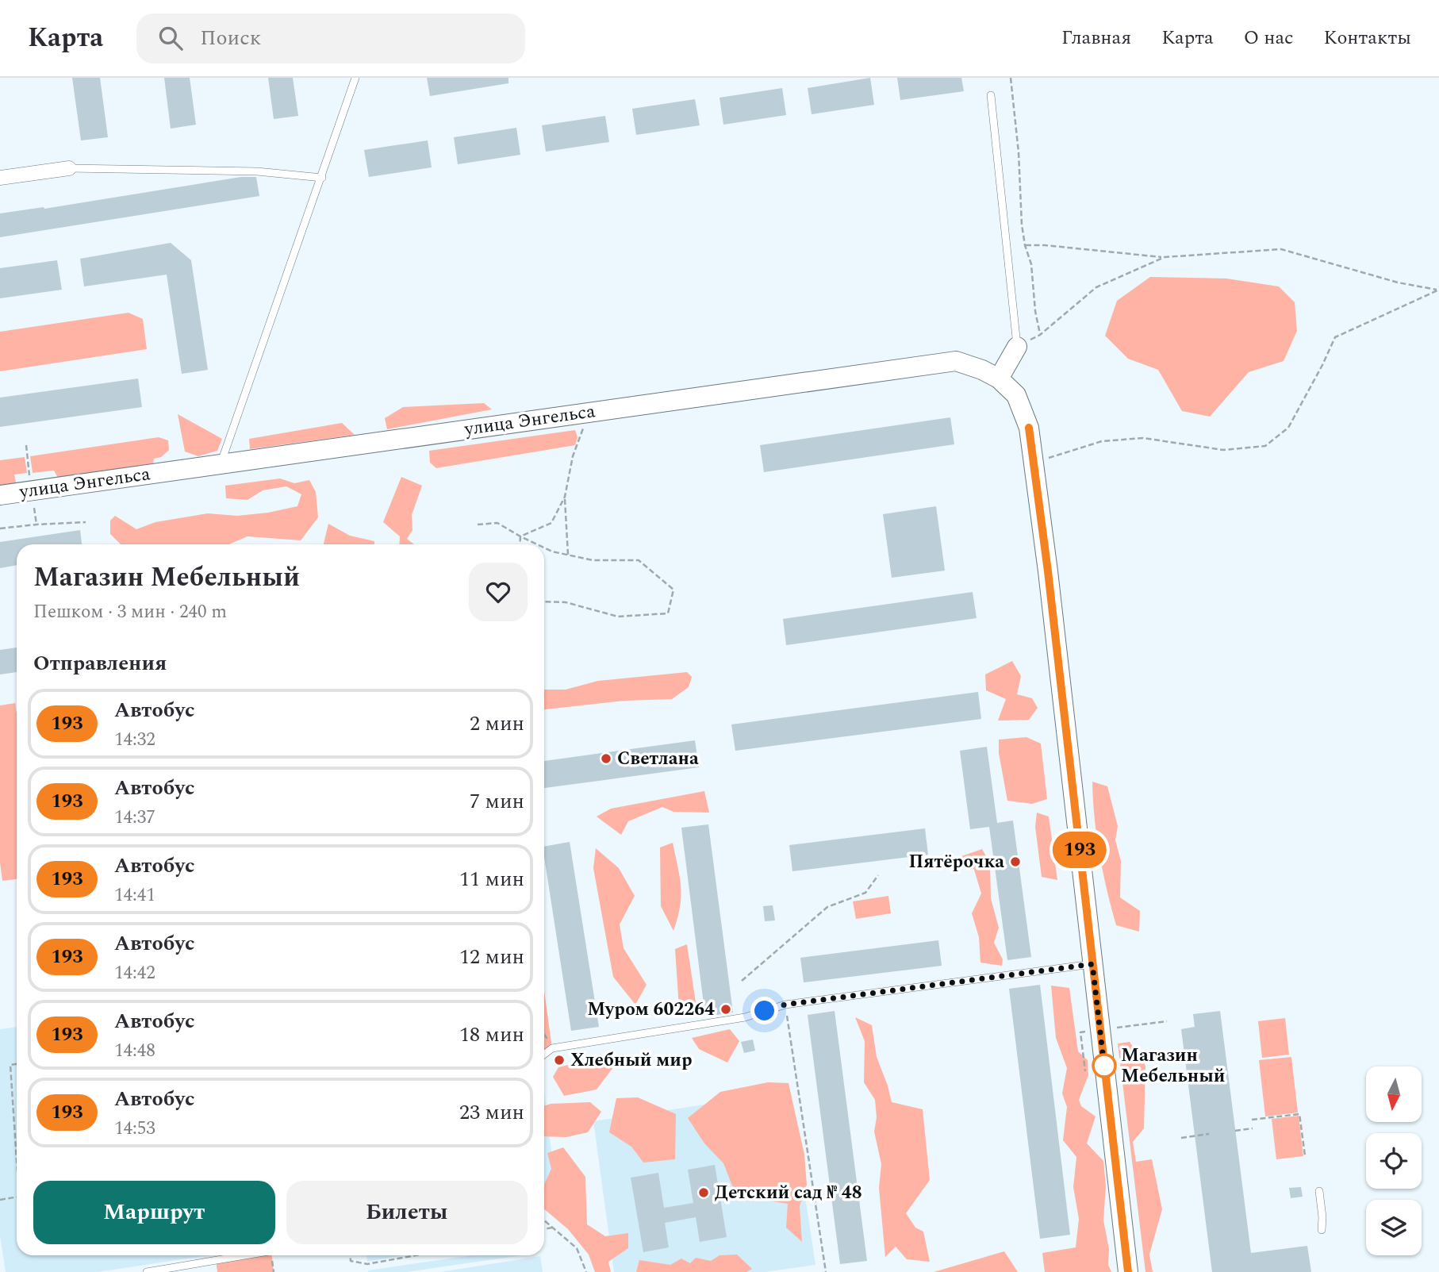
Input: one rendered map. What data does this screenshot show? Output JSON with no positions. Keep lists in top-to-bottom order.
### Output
{
  "streets": {
    "street": ["улица Энгельса"]
  },
  "places": [
    "Светлана",
    "Пятёрочка",
    "Муром 602264",
    "Хлебный мир",
    "Магазин Мебельный",
    "Детский сад № 48"
  ],
  "lines": ["bus line 193"],
  "north": "bottom",
  "page": {
    "header": "Карта",
    "search": "Поиск",
    "nav": [
      "Главная",
      "Карта",
      "О нас",
      "Контакты"
    ],
    "on_map": "193",
    "heading": [
      ["Магазин Мебельный", "Пешком · 3 мин · 240 m"],
      "Отправления"
    ],
    "list": [
      {
        "mark": "193",
        "name": "Автобус",
        "note": "14:32",
        "value": "2 мин"
      },
      {
        "mark": "193",
        "name": "Автобус",
        "note": "14:37",
        "value": "7 мин"
      },
      {
        "mark": "193",
        "name": "Автобус",
        "note": "14:41",
        "value": "11 мин"
      },
      {
        "mark": "193",
        "name": "Автобус",
        "note": "14:42",
        "value": "12 мин"
      },
      {
        "mark": "193",
        "name": "Автобус",
        "note": "14:48",
        "value": "18 мин"
      },
      {
        "mark": "193",
        "name": "Автобус",
        "note": "14:53",
        "value": "23 мин"
      }
    ],
    "buttons": ["Маршрут", "Билеты"]
  }
}
